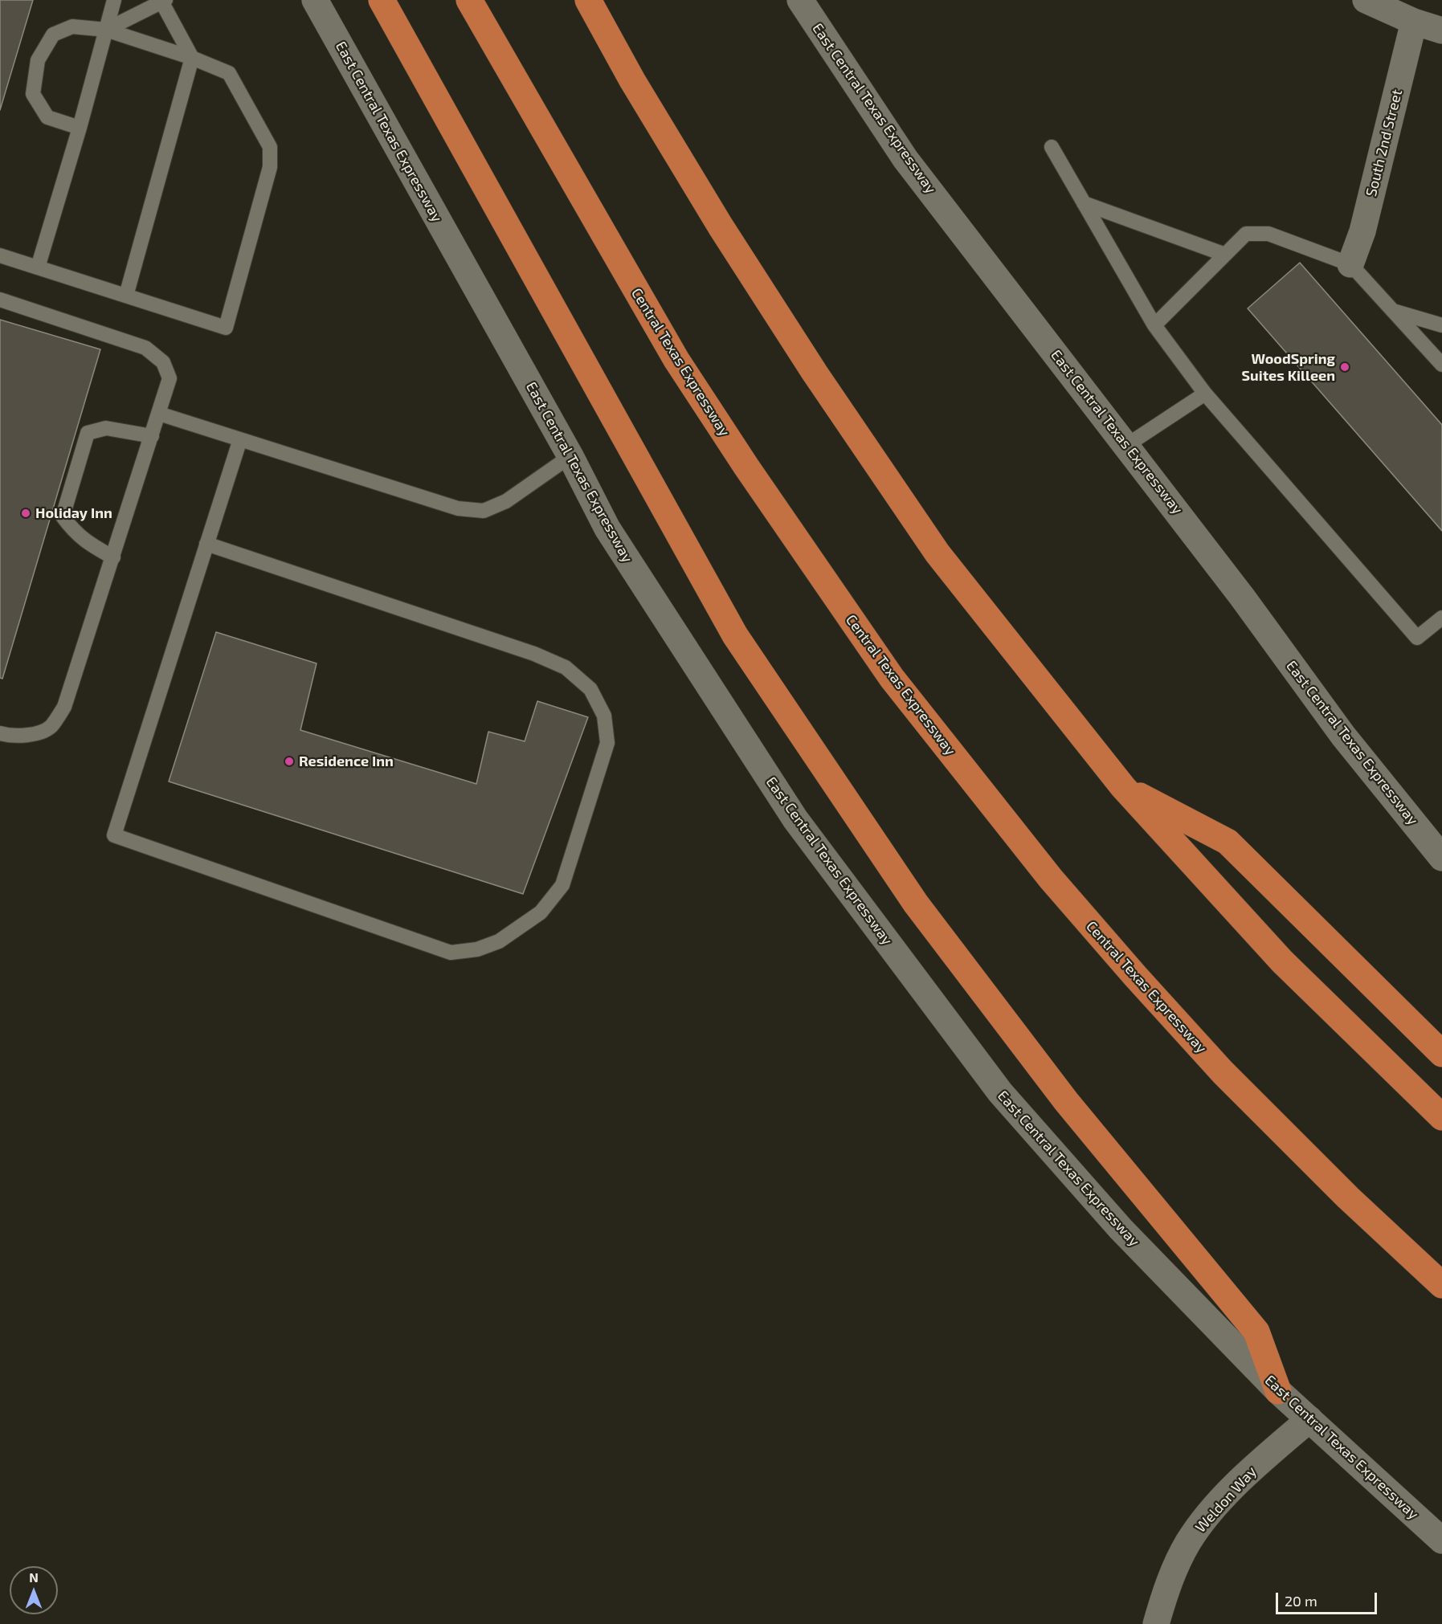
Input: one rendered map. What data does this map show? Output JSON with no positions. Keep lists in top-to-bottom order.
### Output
{
  "streets": {
    "highway": ["Central Texas Expressway"],
    "main road": ["East Central Texas Expressway", "South 2nd Street", "Weldon Way"]
  },
  "crossings": [
    ["East Central Texas Expressway", "Weldon Way"]
  ],
  "places": ["WoodSpring Suites Killeen", "Holiday Inn", "Residence Inn"],
  "scale_bar": "20 m",
  "north": "top"
}
